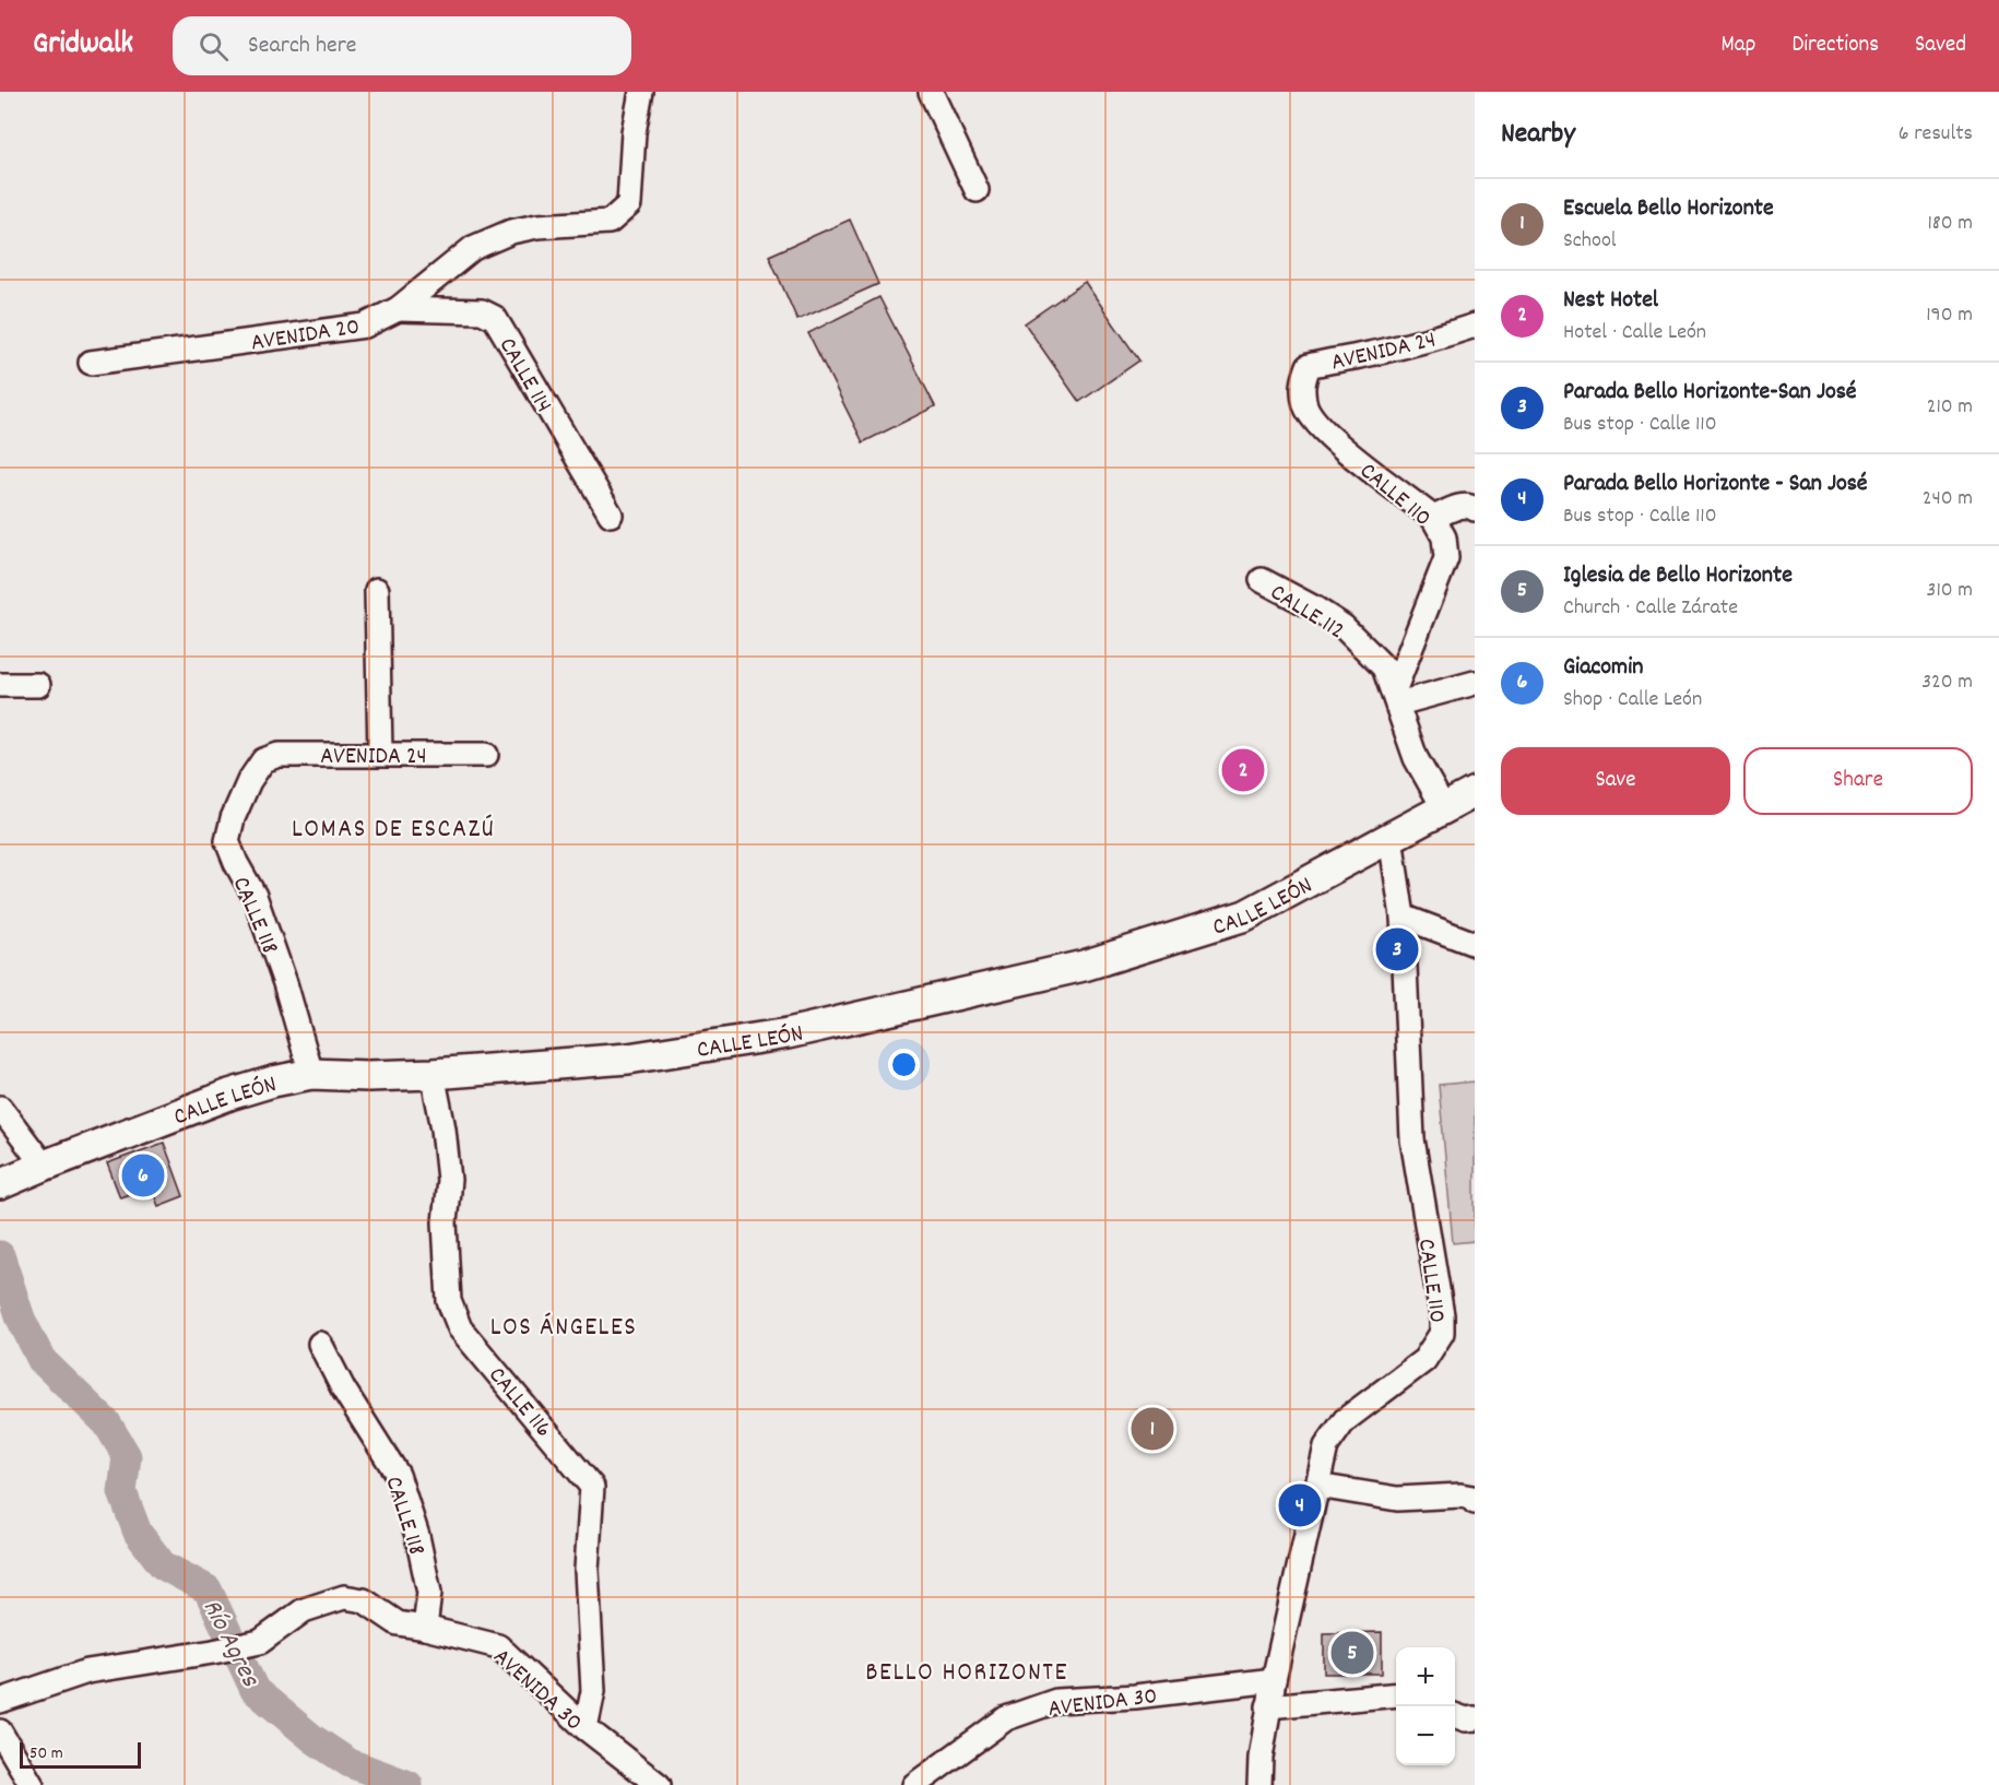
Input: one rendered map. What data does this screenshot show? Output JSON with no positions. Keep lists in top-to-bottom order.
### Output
{
  "streets": {
    "main road": ["CALLE LEÓN"],
    "street": [
      "AVENIDA 20",
      "AVENIDA 24",
      "CALLE 114",
      "CALLE 110",
      "CALLE 112",
      "CALLE 118",
      "CALLE 116",
      "AVENIDA 30"
    ]
  },
  "crossings": [
    ["AVENIDA 20", "CALLE 114"],
    ["AVENIDA 24", "CALLE 110"],
    ["AVENIDA 24", "CALLE 118"],
    ["CALLE 110", "CALLE 112"],
    ["CALLE 110", "CALLE LEÓN"],
    ["CALLE 110", "AVENIDA 30"],
    ["CALLE LEÓN", "CALLE 118"],
    ["CALLE LEÓN", "CALLE 116"],
    ["CALLE 118", "AVENIDA 30"],
    ["CALLE 116", "AVENIDA 30"]
  ],
  "districts": ["LOMAS DE ESCAZÚ", "LOS ÁNGELES", "BELLO HORIZONTE"],
  "water": ["Río Agres"],
  "scale_bar": "50 m",
  "page": {
    "header": "Gridwalk",
    "search": "Search here",
    "nav": ["Map", "Directions", "Saved"],
    "heading": ["Nearby", "6 results"],
    "list": [
      {
        "mark": "1",
        "name": "Escuela Bello Horizonte",
        "note": "School",
        "value": "180 m"
      },
      {
        "mark": "2",
        "name": "Nest Hotel",
        "note": "Hotel · Calle León",
        "value": "190 m"
      },
      {
        "mark": "3",
        "name": "Parada Bello Horizonte-San José",
        "note": "Bus stop · Calle 110",
        "value": "210 m"
      },
      {
        "mark": "4",
        "name": "Parada Bello Horizonte - San José",
        "note": "Bus stop · Calle 110",
        "value": "240 m"
      },
      {
        "mark": "5",
        "name": "Iglesia de Bello Horizonte",
        "note": "Church · Calle Zárate",
        "value": "310 m"
      },
      {
        "mark": "6",
        "name": "Giacomin",
        "note": "Shop · Calle León",
        "value": "320 m"
      }
    ],
    "buttons": ["Save", "Share"],
    "pins": [
      "2",
      "3",
      "6",
      "1",
      "4",
      "5"
    ],
    "map_buttons": ["+", "−"],
    "scale": "50 m"
  }
}
